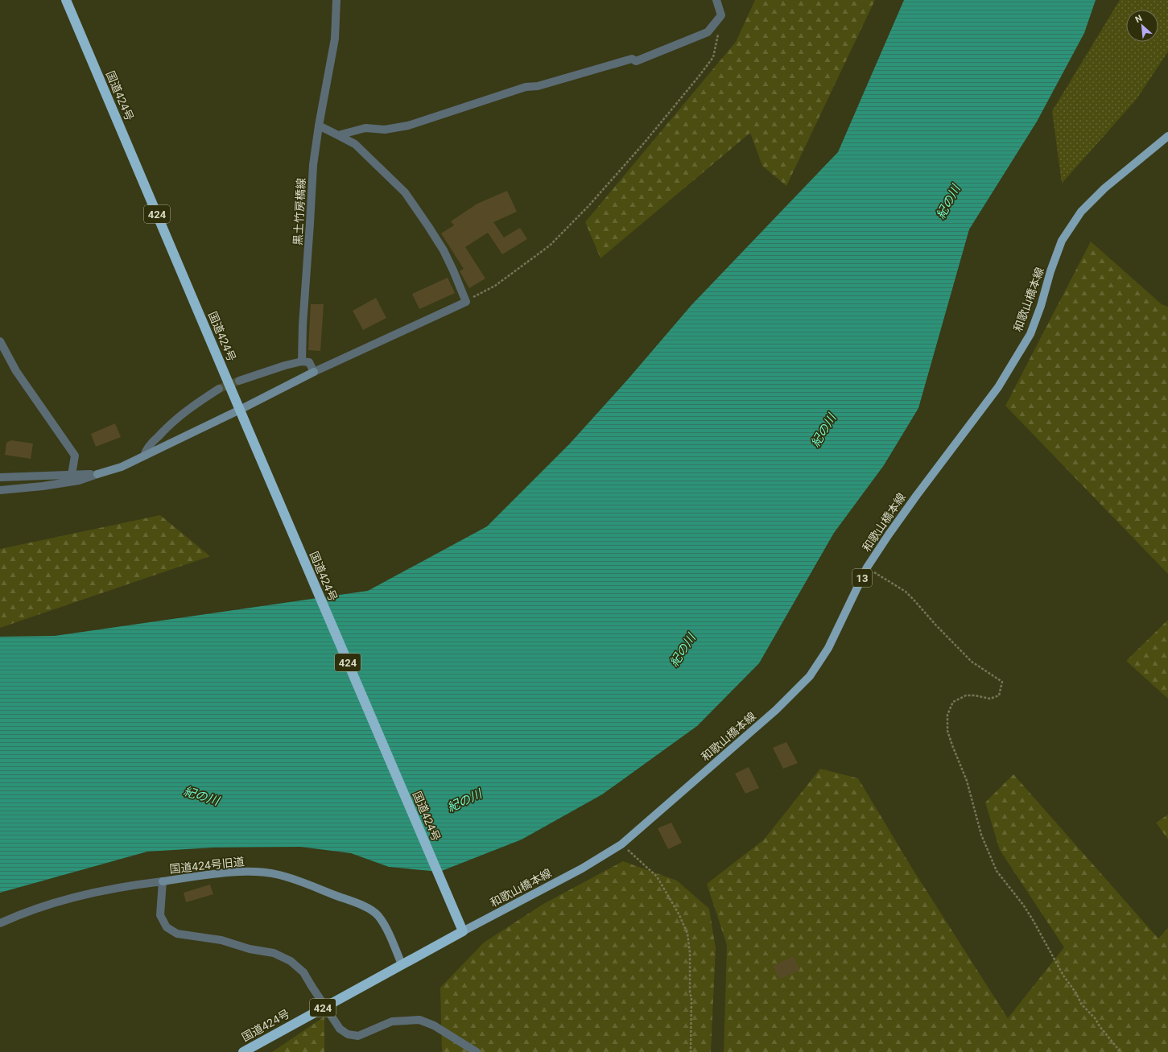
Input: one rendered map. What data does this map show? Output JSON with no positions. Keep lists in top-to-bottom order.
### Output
{
  "streets": {
    "highway": ["国道424号", "424"],
    "main road": ["和歌山橋本線", "13"],
    "street": ["黒土竹房橋線", "国道424号旧道"]
  },
  "crossings": [
    ["国道424号", "和歌山橋本線"],
    ["国道424号", "国道424号旧道"]
  ],
  "water": ["紀の川"],
  "north": "top left"
}
